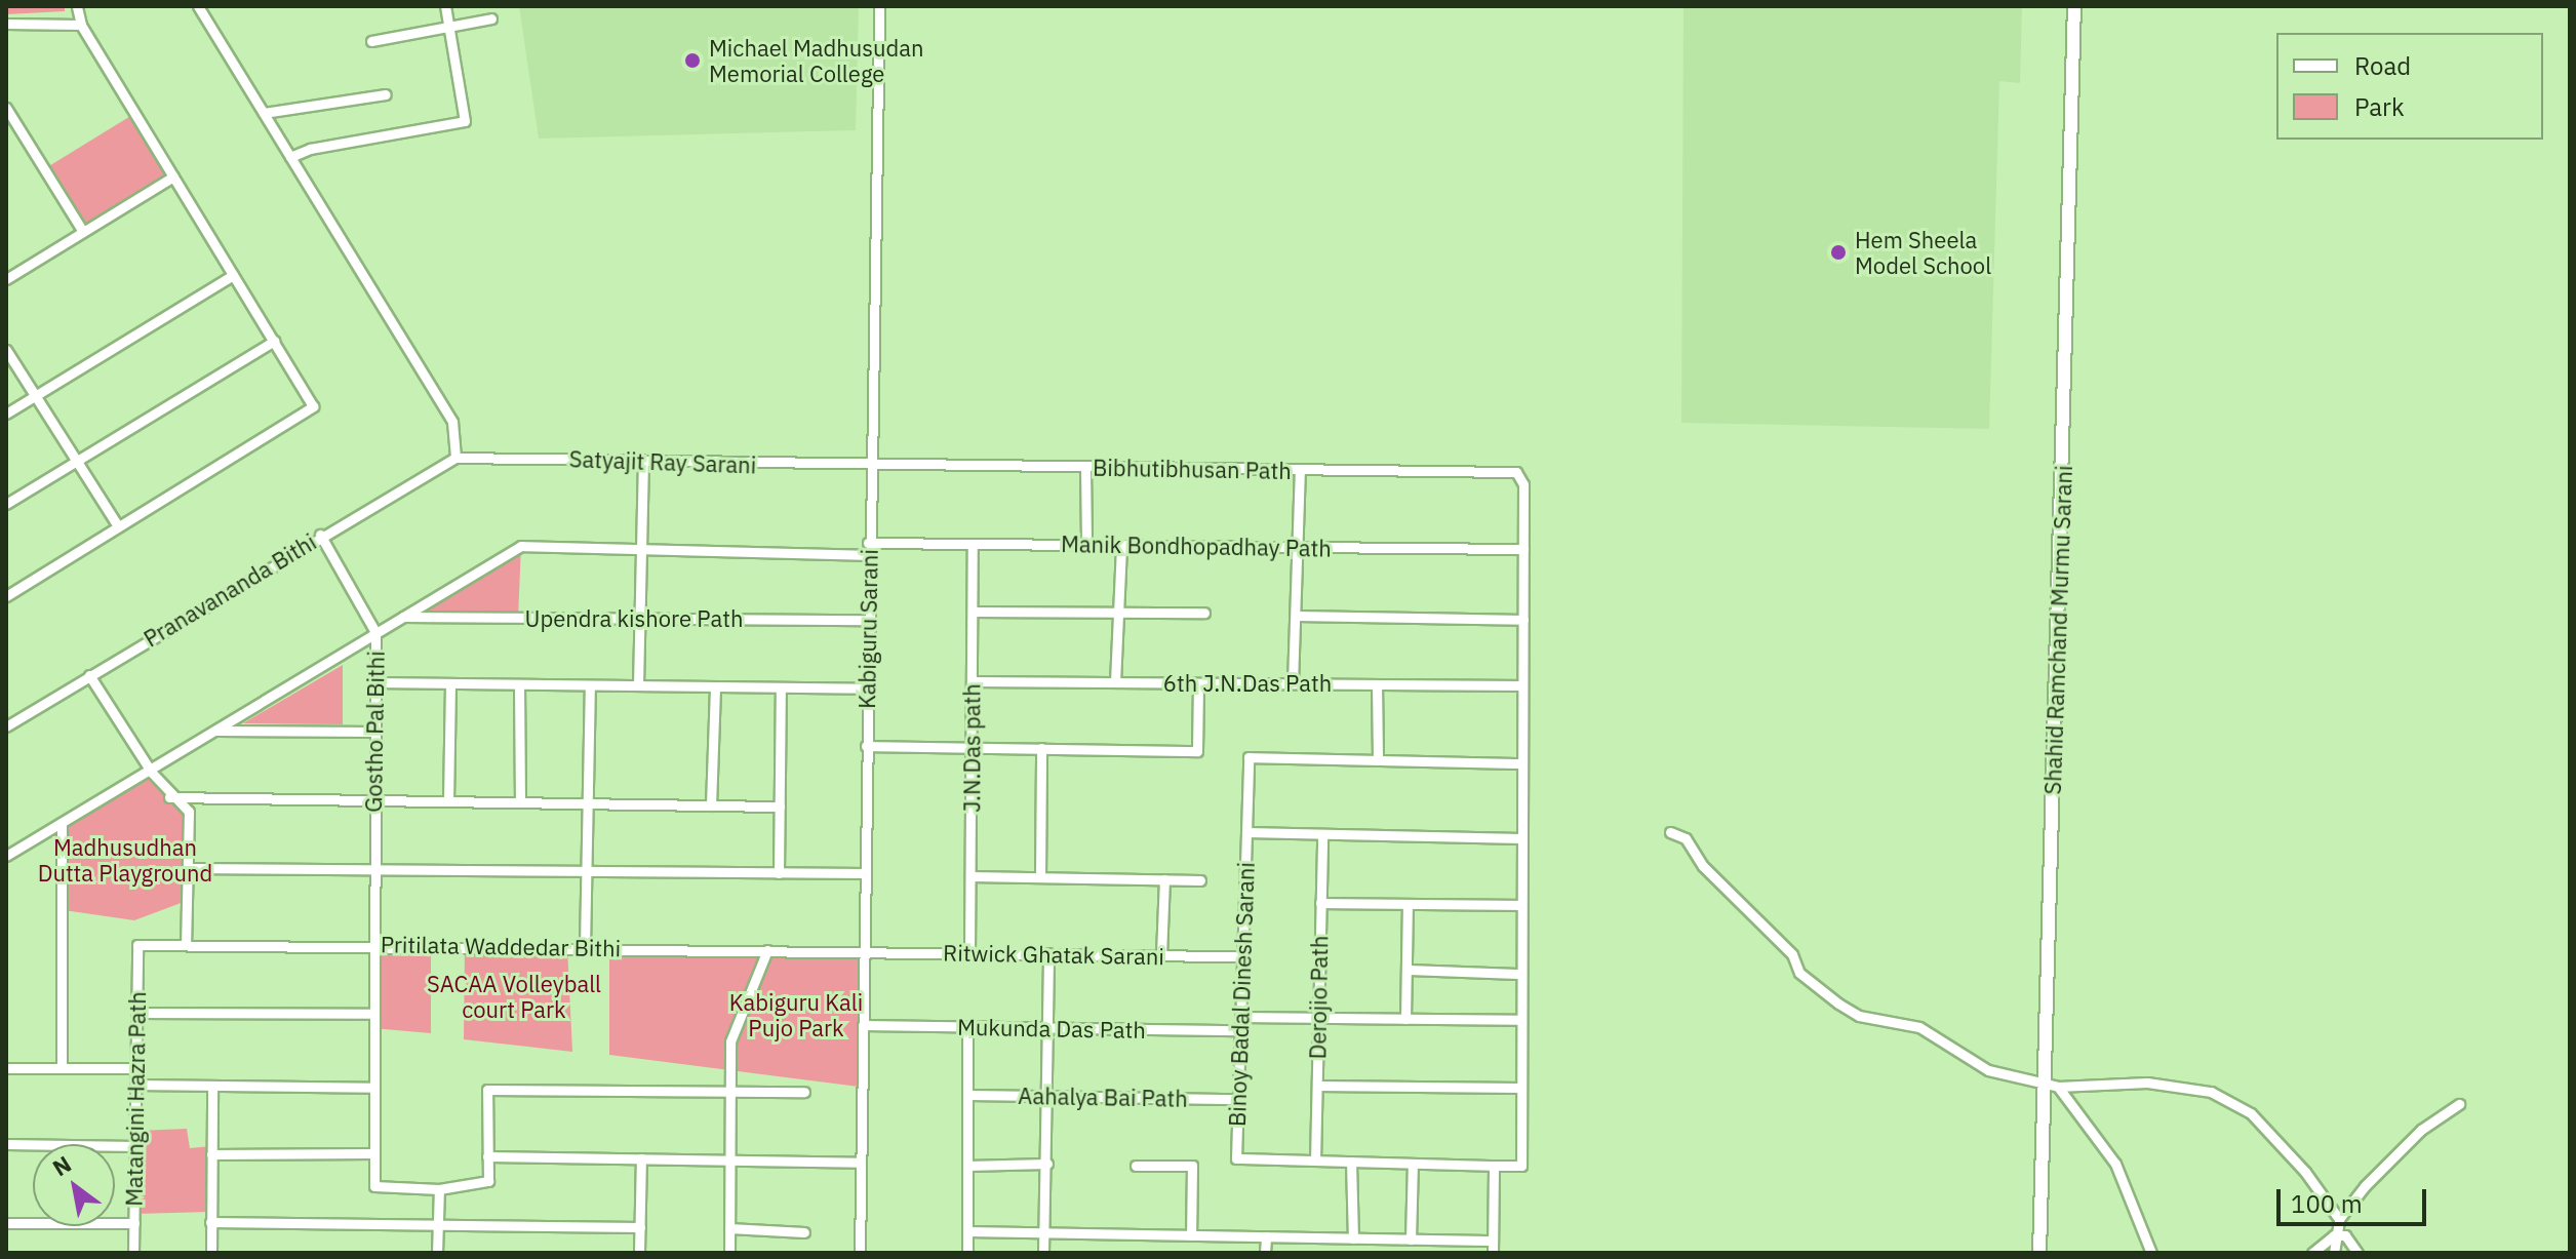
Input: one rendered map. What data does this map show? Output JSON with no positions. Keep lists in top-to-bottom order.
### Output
{
  "streets": {
    "street": [
      "Satyajit Ray Sarani",
      "Bibhutibhusan Path",
      "Manik Bondhopadhay Path",
      "Pranavananda Bithi",
      "Upendra kishore Path",
      "Kabiguru Sarani",
      "Shahid Ramchand Murmu Sarani",
      "6th J.N.Das Path",
      "Gostho Pal Bithi",
      "J.N.Das path",
      "Pritilata Waddedar Bithi",
      "Ritwick Ghatak Sarani",
      "Binoy Badal Dinesh Sarani",
      "Derojio Path",
      "Mukunda Das Path",
      "Aahalya Bai Path",
      "Matangini Hazra Path"
    ]
  },
  "crossings": [
    ["Satyajit Ray Sarani", "Bibhutibhusan Path"],
    ["Satyajit Ray Sarani", "Pranavananda Bithi"],
    ["Satyajit Ray Sarani", "Kabiguru Sarani"],
    ["Bibhutibhusan Path", "Manik Bondhopadhay Path"],
    ["Bibhutibhusan Path", "Kabiguru Sarani"],
    ["Manik Bondhopadhay Path", "Kabiguru Sarani"],
    ["Manik Bondhopadhay Path", "J.N.Das path"],
    ["Pranavananda Bithi", "Gostho Pal Bithi"],
    ["Upendra kishore Path", "Kabiguru Sarani"],
    ["Kabiguru Sarani", "Pritilata Waddedar Bithi"],
    ["Kabiguru Sarani", "Ritwick Ghatak Sarani"],
    ["Kabiguru Sarani", "Mukunda Das Path"],
    ["6th J.N.Das Path", "J.N.Das path"],
    ["Gostho Pal Bithi", "Pritilata Waddedar Bithi"],
    ["J.N.Das path", "Ritwick Ghatak Sarani"],
    ["Pritilata Waddedar Bithi", "Ritwick Ghatak Sarani"],
    ["Pritilata Waddedar Bithi", "Matangini Hazra Path"],
    ["Ritwick Ghatak Sarani", "Binoy Badal Dinesh Sarani"],
    ["Binoy Badal Dinesh Sarani", "Derojio Path"],
    ["Binoy Badal Dinesh Sarani", "Mukunda Das Path"],
    ["Binoy Badal Dinesh Sarani", "Aahalya Bai Path"]
  ],
  "parks": ["Madhusudhan Dutta Playground", "SACAA Volleyball court Park", "Kabiguru Kali Pujo Park"],
  "places": ["Michael Madhusudan Memorial College", "Hem Sheela Model School"],
  "legend": ["Road", "Park"],
  "scale_bar": "100 m",
  "north": "top left"
}
